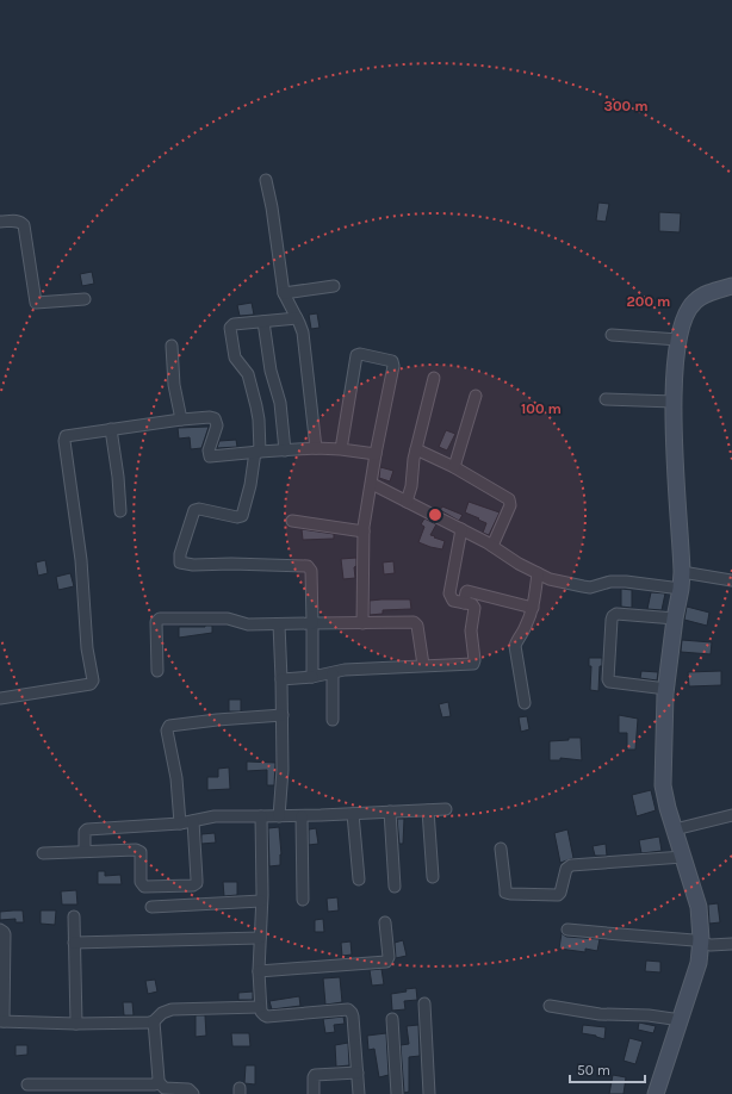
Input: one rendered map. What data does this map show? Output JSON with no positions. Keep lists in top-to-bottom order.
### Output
{
  "scale_bar": "50 m",
  "rings": ["300 m", "200 m", "100 m"]
}
